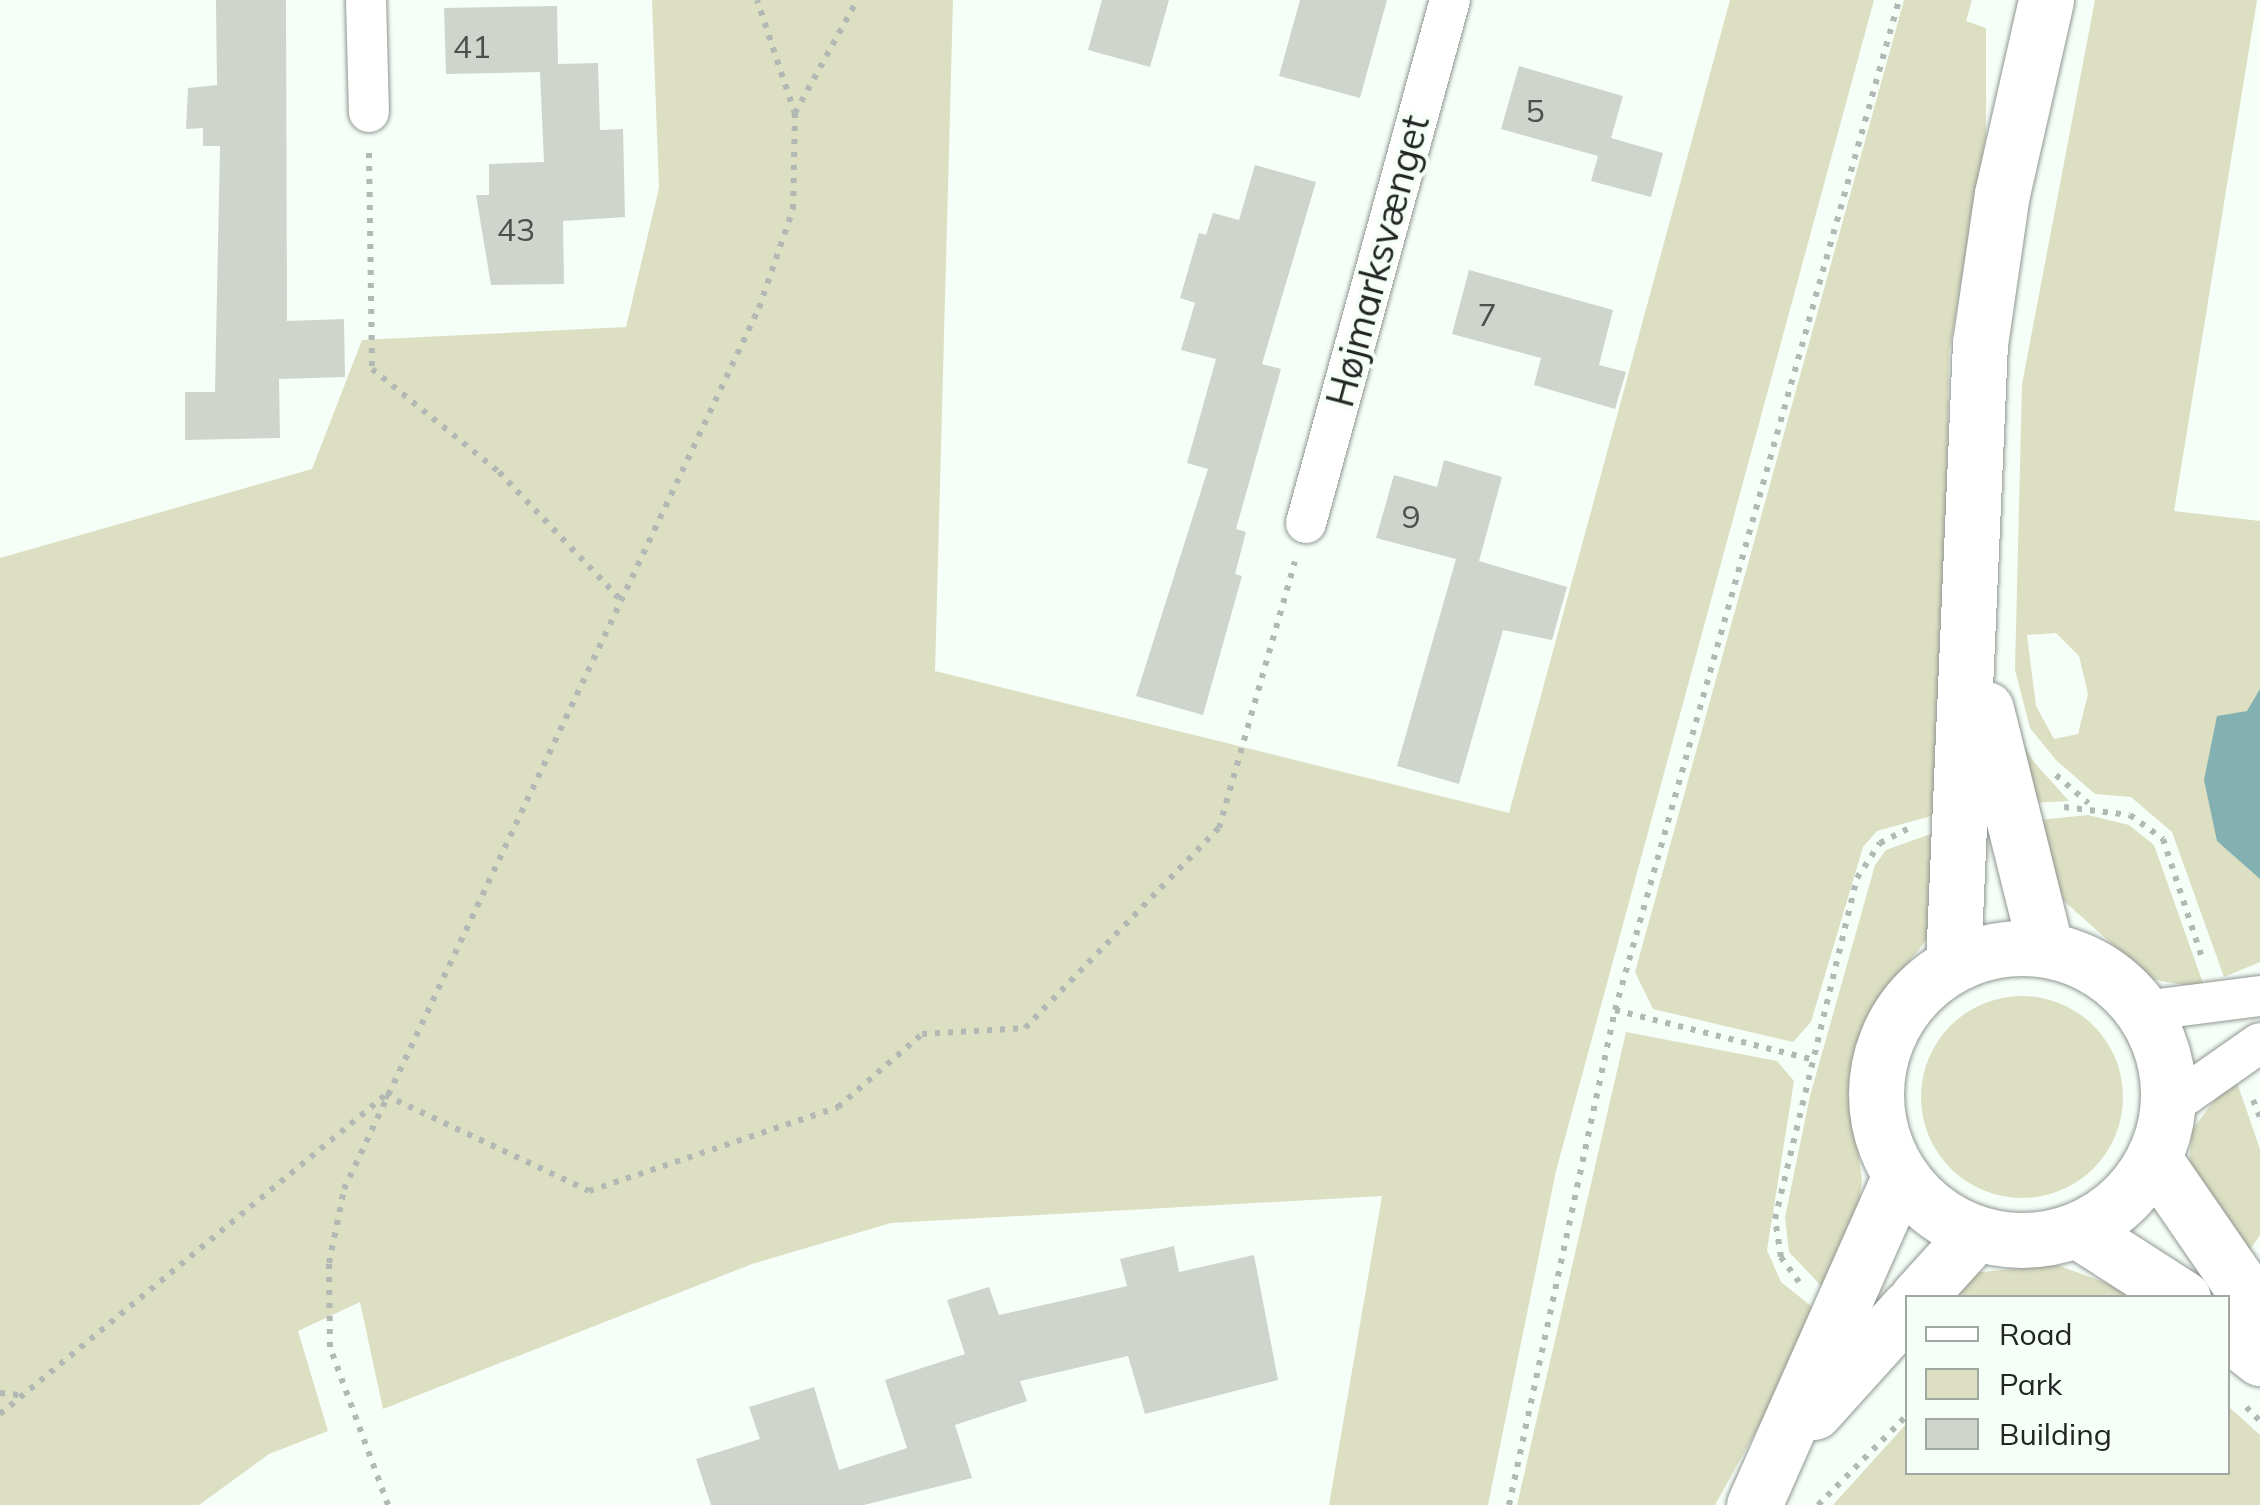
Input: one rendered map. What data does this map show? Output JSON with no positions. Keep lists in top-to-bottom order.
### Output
{
  "streets": {
    "street": ["Højmarksvænget"]
  },
  "house_numbers": [
    "41",
    "5",
    "43",
    "7",
    "9"
  ],
  "legend": ["Road", "Park", "Building"]
}
